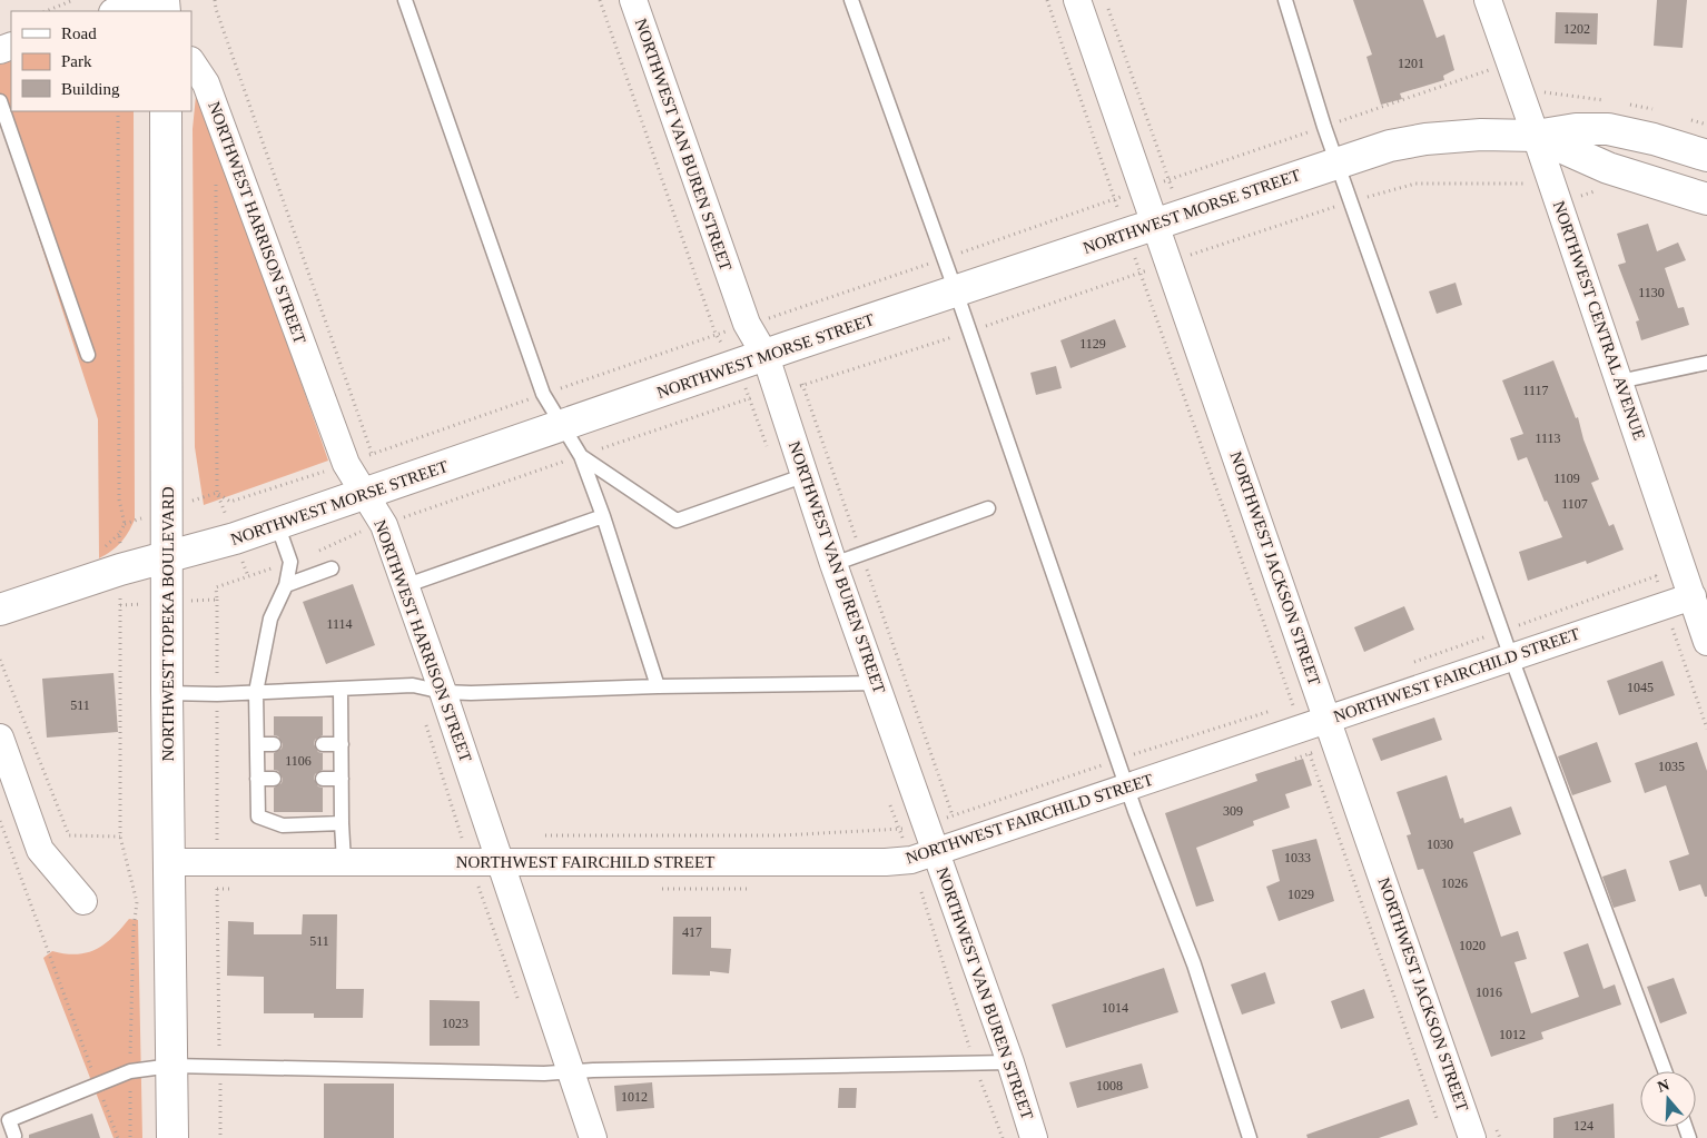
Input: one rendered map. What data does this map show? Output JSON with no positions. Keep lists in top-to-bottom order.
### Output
{
  "streets": {
    "main road": ["NORTHWEST MORSE STREET", "NORTHWEST TOPEKA BOULEVARD"],
    "street": [
      "NORTHWEST VAN BUREN STREET",
      "NORTHWEST HARRISON STREET",
      "NORTHWEST CENTRAL AVENUE",
      "NORTHWEST JACKSON STREET",
      "NORTHWEST FAIRCHILD STREET"
    ]
  },
  "crossings": [
    ["NORTHWEST VAN BUREN STREET", "NORTHWEST MORSE STREET"],
    ["NORTHWEST VAN BUREN STREET", "NORTHWEST FAIRCHILD STREET"],
    ["NORTHWEST MORSE STREET", "NORTHWEST HARRISON STREET"],
    ["NORTHWEST MORSE STREET", "NORTHWEST CENTRAL AVENUE"],
    ["NORTHWEST MORSE STREET", "NORTHWEST JACKSON STREET"],
    ["NORTHWEST MORSE STREET", "NORTHWEST TOPEKA BOULEVARD"],
    ["NORTHWEST HARRISON STREET", "NORTHWEST FAIRCHILD STREET"],
    ["NORTHWEST CENTRAL AVENUE", "NORTHWEST FAIRCHILD STREET"],
    ["NORTHWEST JACKSON STREET", "NORTHWEST FAIRCHILD STREET"],
    ["NORTHWEST TOPEKA BOULEVARD", "NORTHWEST FAIRCHILD STREET"]
  ],
  "house_numbers": [
    "1202",
    "1201",
    "1130",
    "1129",
    "1117",
    "1113",
    "1109",
    "1107",
    "1114",
    "1045",
    "511",
    "1106",
    "1035",
    "309",
    "1030",
    "1033",
    "1026",
    "1029",
    "417",
    "511",
    "1020",
    "1016",
    "1014",
    "1023",
    "1012",
    "1008",
    "1012",
    "124"
  ],
  "legend": ["Road", "Park", "Building"],
  "north": "top"
}
